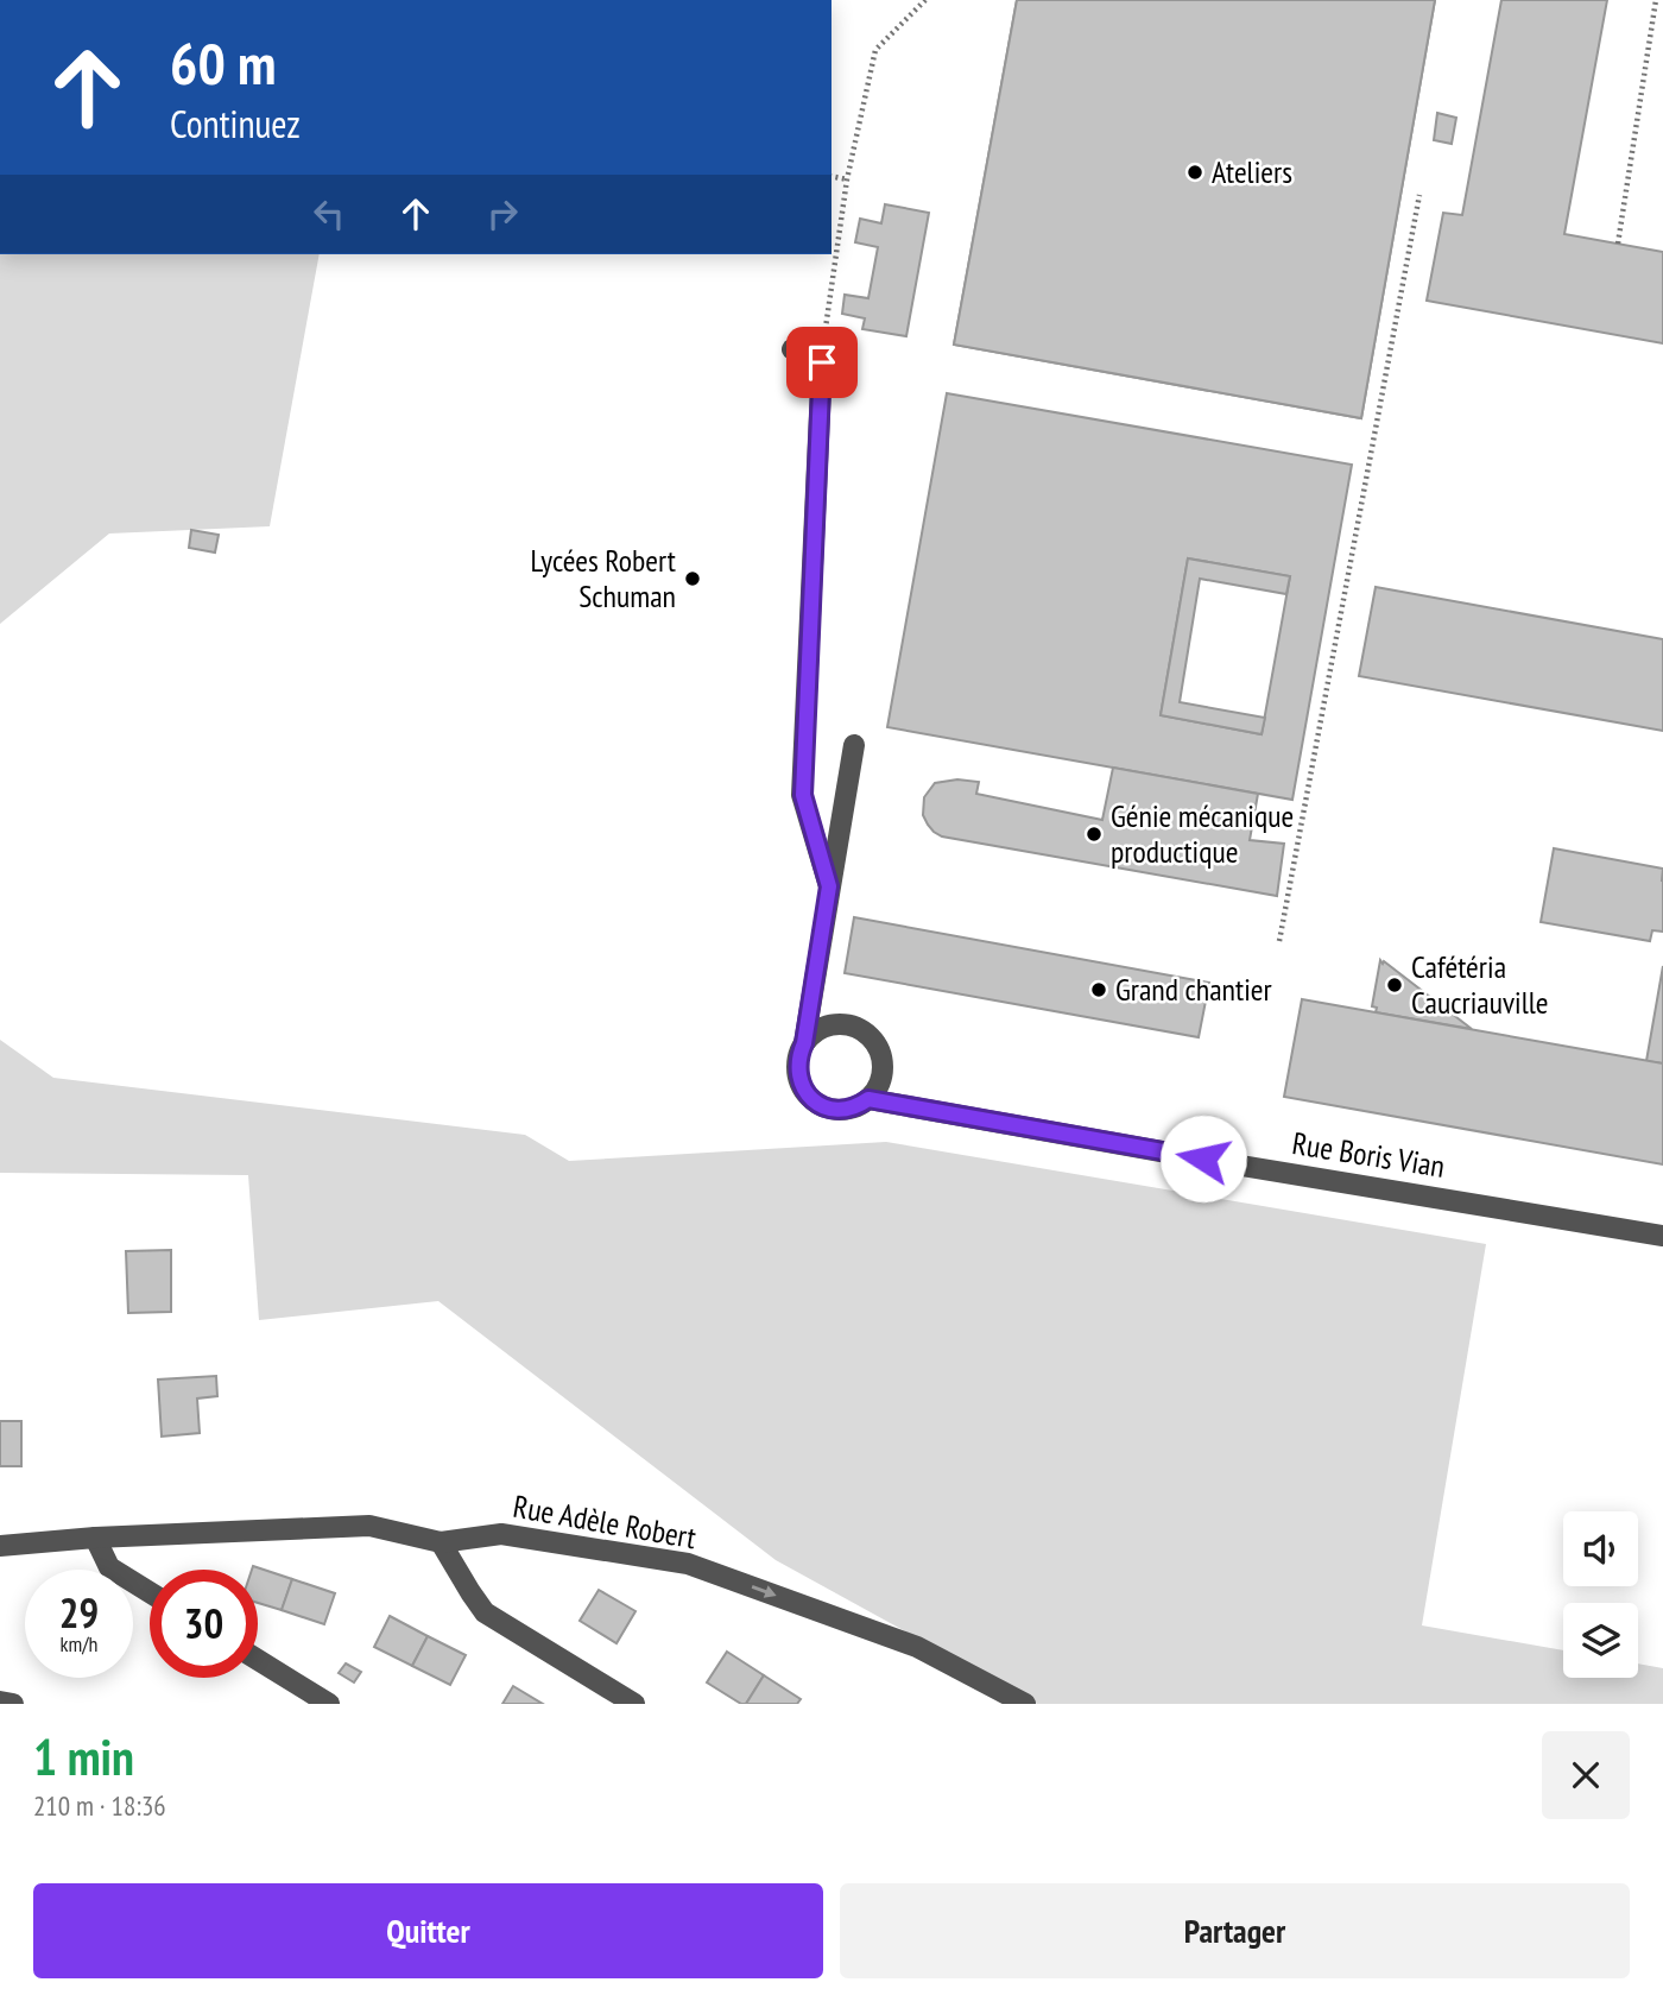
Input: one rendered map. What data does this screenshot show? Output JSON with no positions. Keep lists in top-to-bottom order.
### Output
{
  "streets": {
    "street": ["Rue Boris Vian", "Rue Adèle Robert"]
  },
  "one_way": ["Rue Adèle Robert"],
  "places": [
    "Ateliers",
    "Lycées Robert Schuman",
    "Génie mécanique productique",
    "Cafétéria Caucriauville",
    "Grand chantier"
  ],
  "page": {
    "turn": ["60 m", "Continuez"],
    "speed": "29 km/h",
    "limit": "30",
    "heading": ["1 min", "210 m · 18:36"],
    "buttons": ["Quitter", "Partager"]
  }
}
